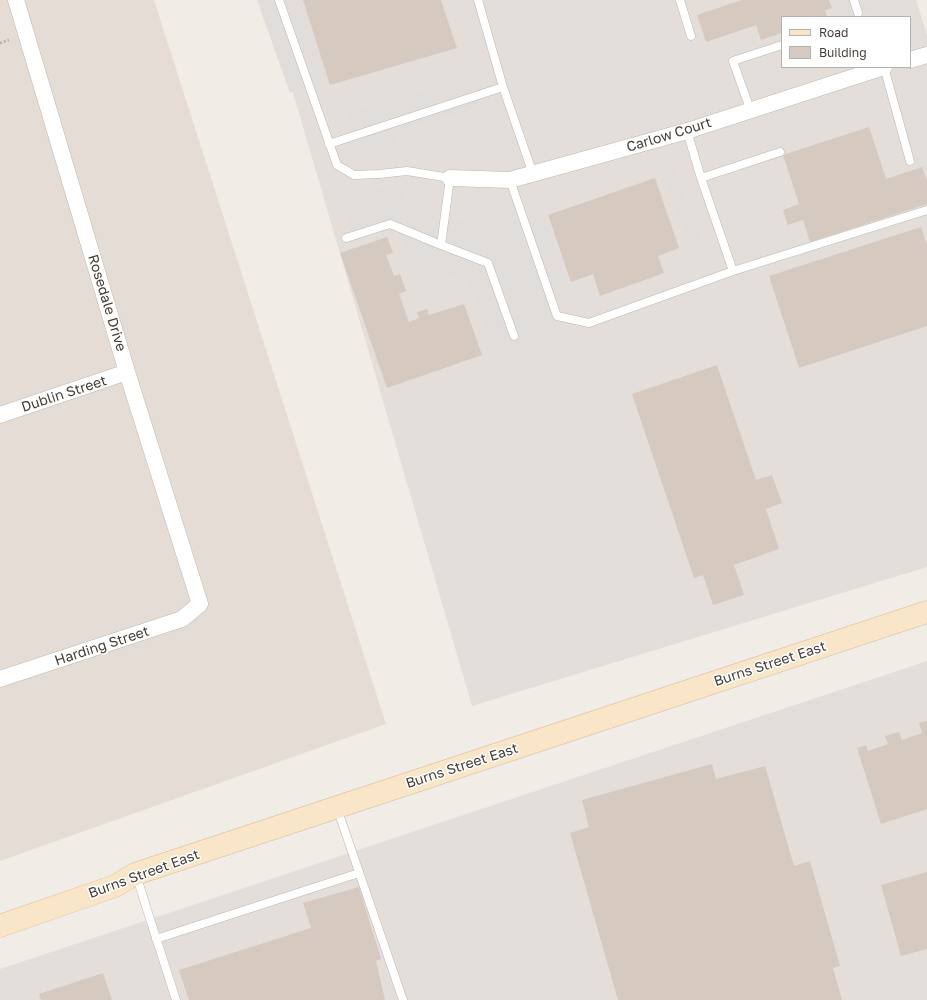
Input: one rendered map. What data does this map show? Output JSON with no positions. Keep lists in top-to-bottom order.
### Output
{
  "streets": {
    "street": [
      "Carlow Court",
      "Rosedale Drive",
      "Dublin Street",
      "Harding Street",
      "Burns Street East"
    ]
  },
  "crossings": [
    ["Rosedale Drive", "Dublin Street"],
    ["Rosedale Drive", "Harding Street"]
  ],
  "legend": ["Road", "Building"]
}
